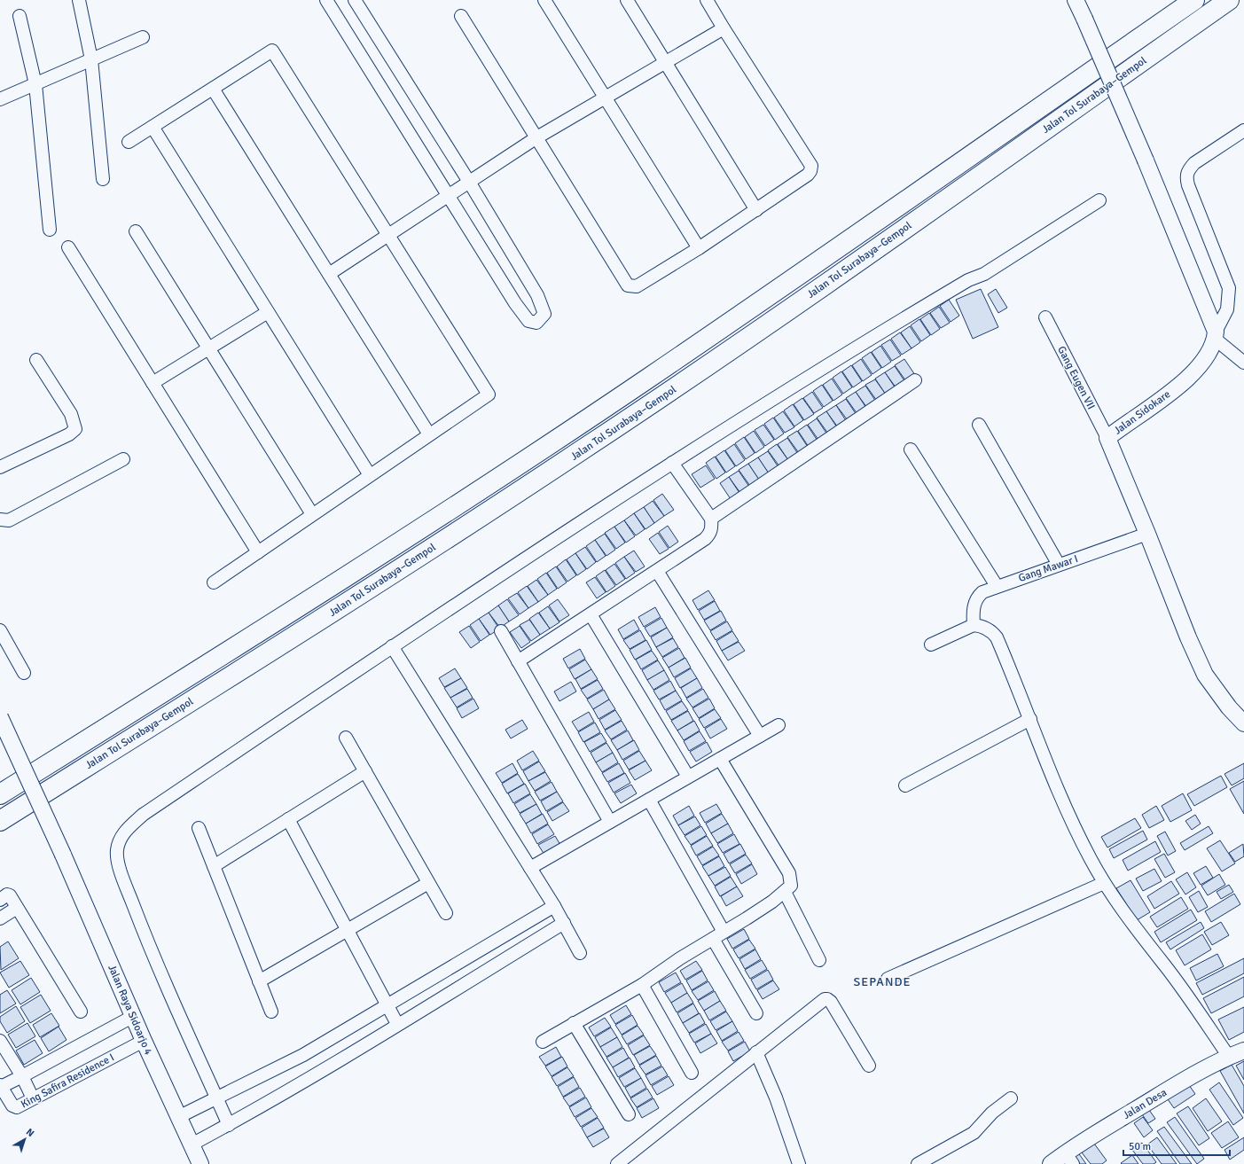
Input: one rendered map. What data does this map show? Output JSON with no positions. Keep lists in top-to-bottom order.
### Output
{
  "streets": {
    "highway": ["Jalan Tol Surabaya–Gempol"],
    "street": [
      "Gang Eugen VII",
      "Jalan Sidokare",
      "Gang Mawar I",
      "Jalan Raya Sidoarjo 4",
      "King Safira Residence I",
      "Jalan Desa"
    ]
  },
  "crossings": [
    ["Gang Eugen VII", "Jalan Sidokare"],
    ["Jalan Sidokare", "Gang Mawar I"],
    ["Jalan Raya Sidoarjo 4", "King Safira Residence I"]
  ],
  "districts": ["SEPANDE"],
  "scale_bar": "50 m",
  "north": "top right"
}
